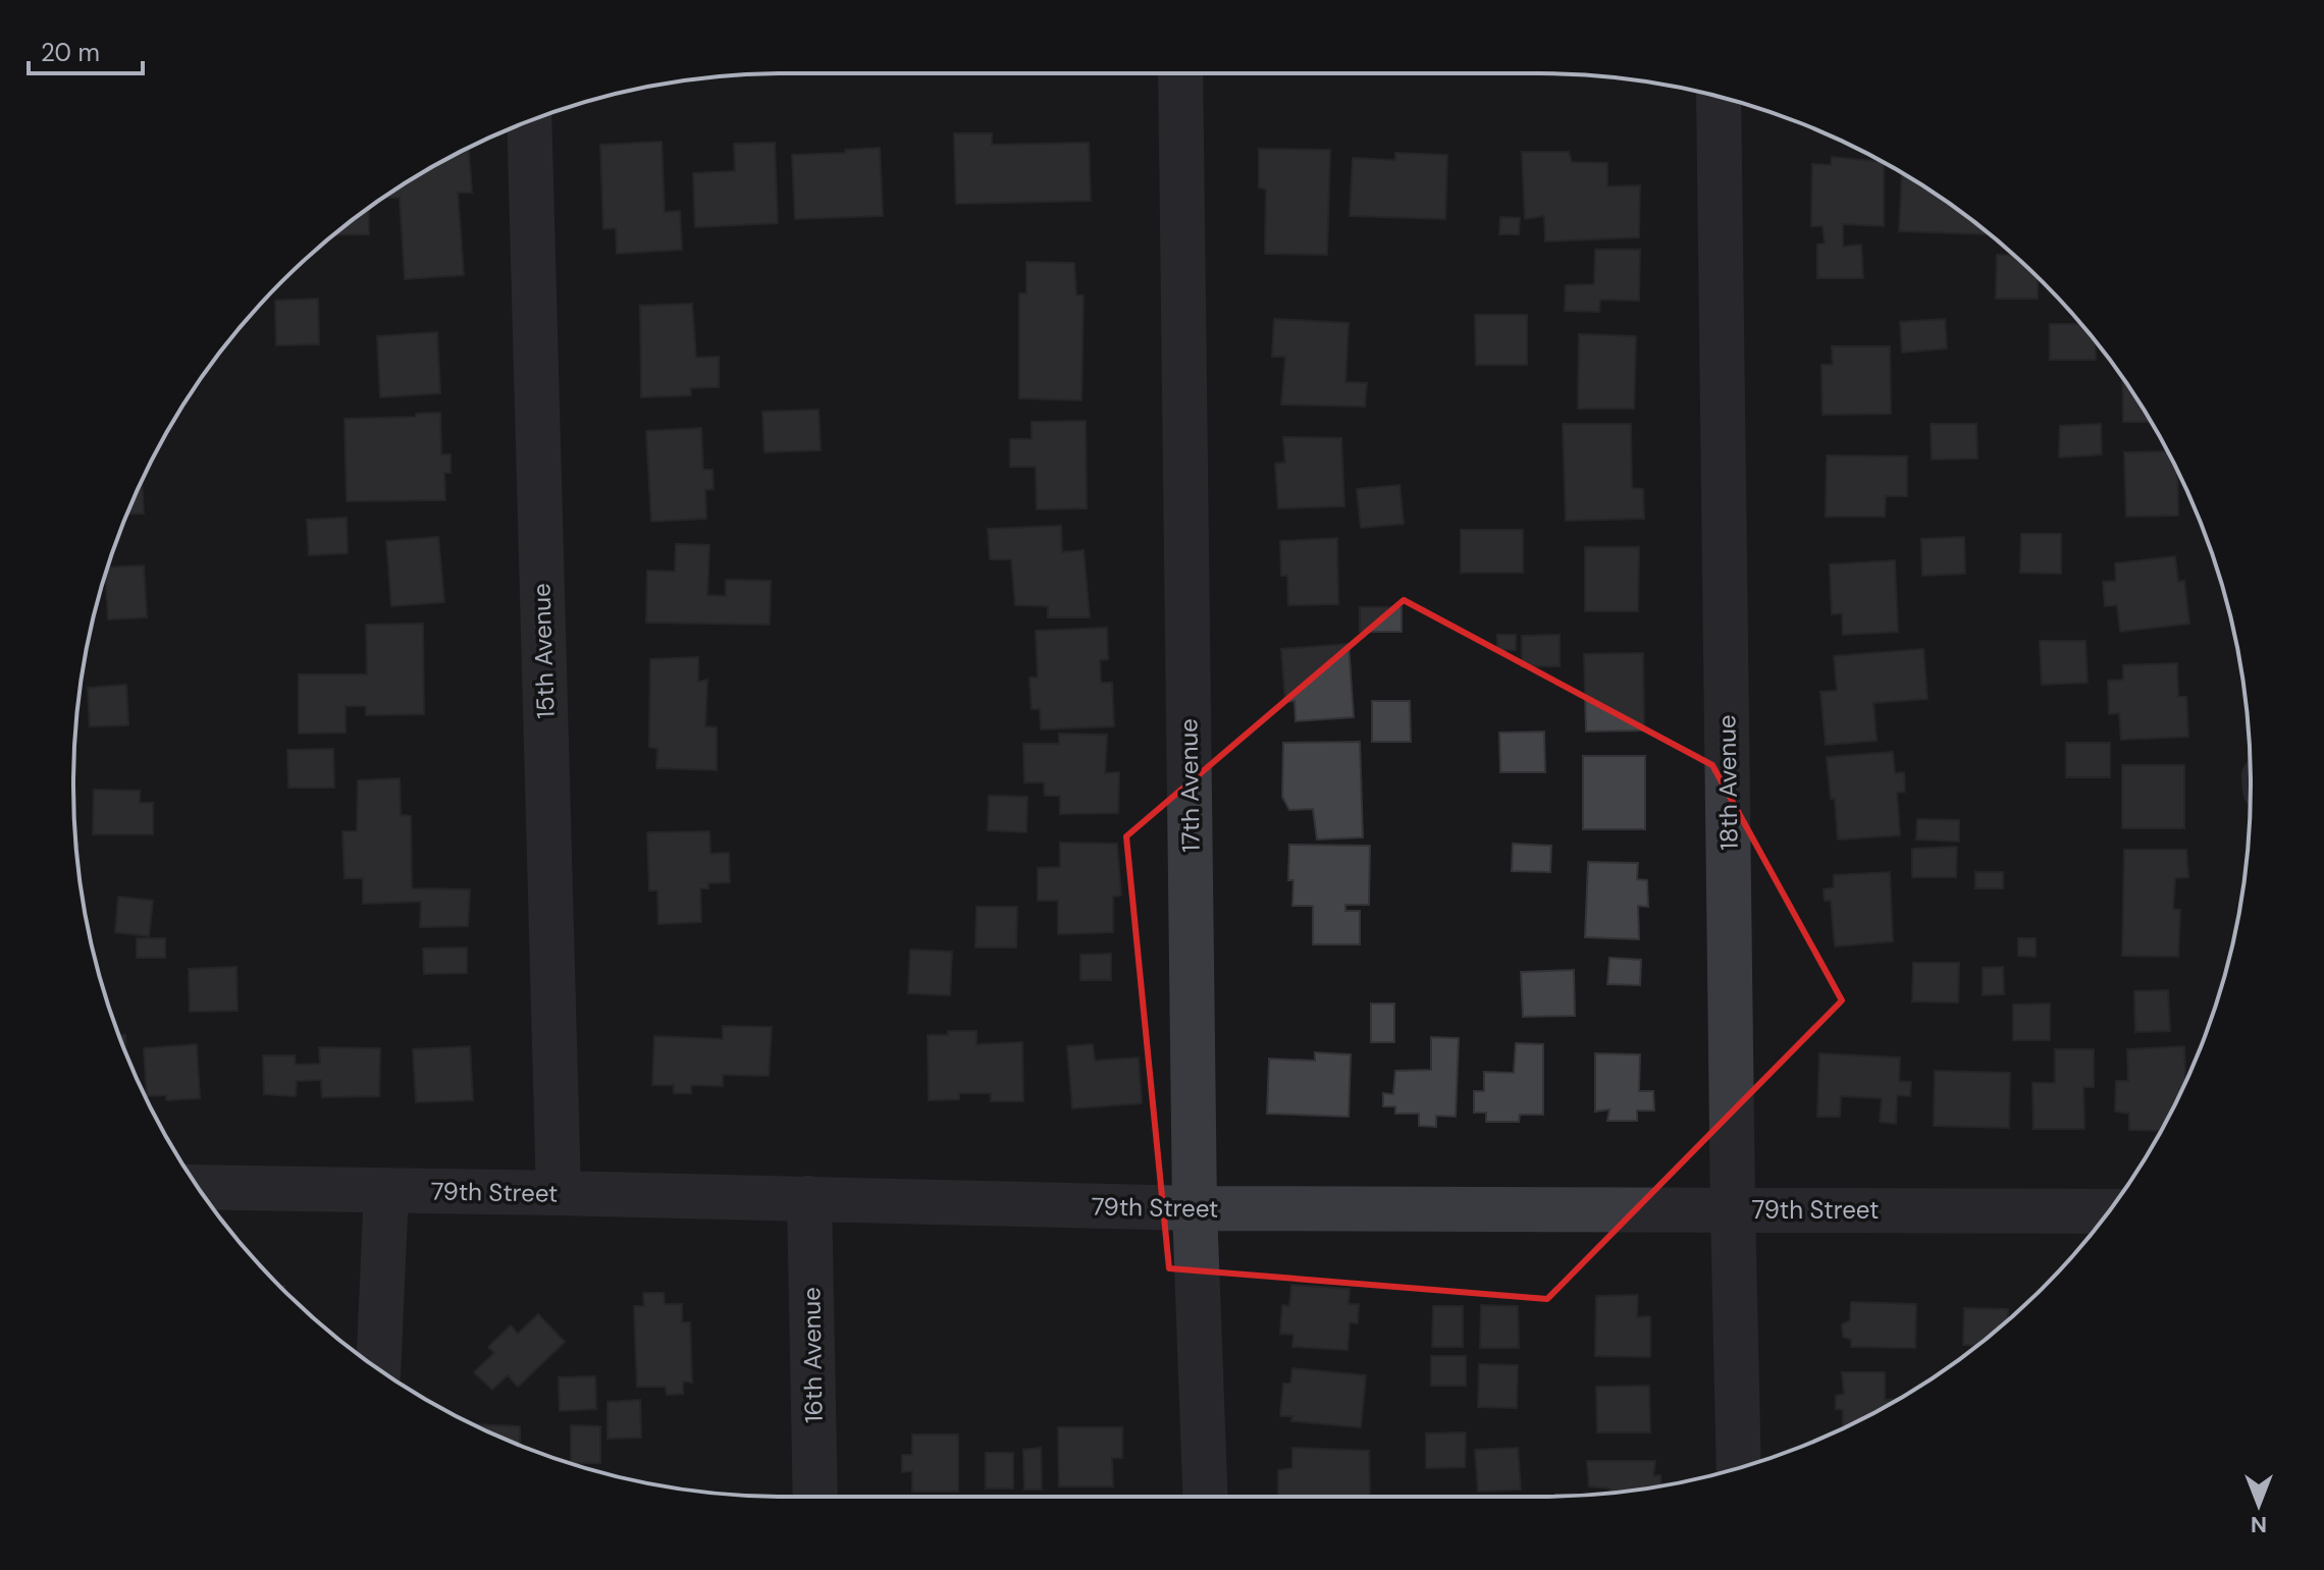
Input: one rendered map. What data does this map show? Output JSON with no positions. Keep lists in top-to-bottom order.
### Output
{
  "streets": {
    "street": [
      "15th Avenue",
      "18th Avenue",
      "17th Avenue",
      "79th Street",
      "16th Avenue"
    ]
  },
  "crossings": [
    ["15th Avenue", "79th Street"],
    ["18th Avenue", "79th Street"],
    ["17th Avenue", "79th Street"],
    ["79th Street", "16th Avenue"]
  ],
  "scale_bar": "20 m",
  "north": "bottom"
}
